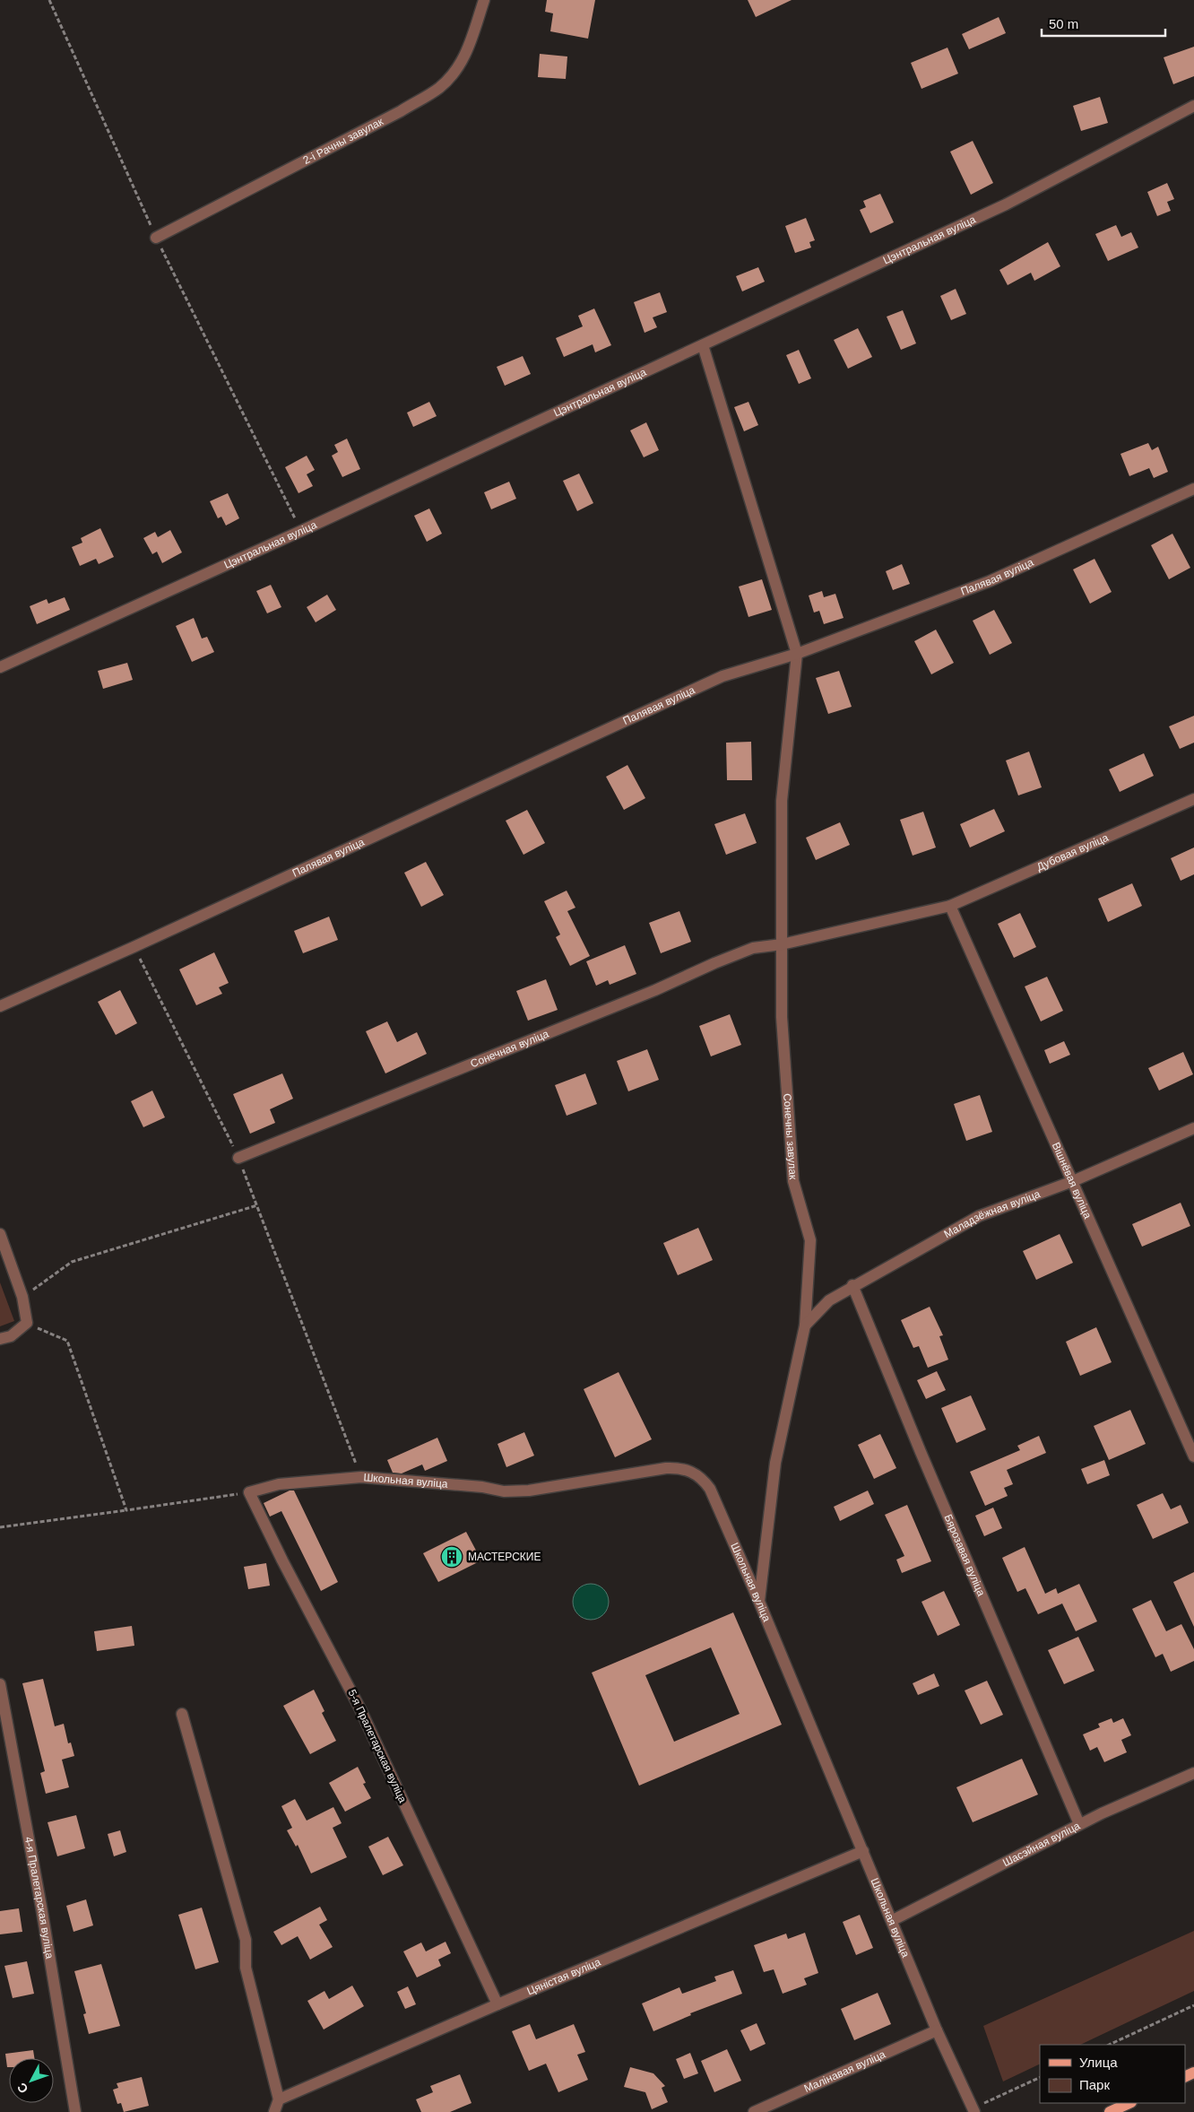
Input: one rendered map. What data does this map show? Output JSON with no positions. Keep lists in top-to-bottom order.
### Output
{
  "streets": {
    "street": [
      "2-і Рачны завулак",
      "Цэнтральная вуліца",
      "Палявая вуліца",
      "Дубовая вуліца",
      "Сонечная вуліца",
      "Сонечны завулак",
      "Вішнёвая вуліца",
      "Маладзёжная вуліца",
      "Школьная вуліца",
      "Бярозавая вуліца",
      "5-я Пралетарская вуліца",
      "Шасэйная вуліца",
      "4-я Пралетарская вуліца",
      "Цяністая вуліца",
      "Малінавая вуліца"
    ]
  },
  "crossings": [
    ["Палявая вуліца", "Сонечны завулак"],
    ["Дубовая вуліца", "Вішнёвая вуліца"],
    ["Сонечная вуліца", "Сонечны завулак"],
    ["Сонечны завулак", "Маладзёжная вуліца"],
    ["Сонечны завулак", "Школьная вуліца"],
    ["Вішнёвая вуліца", "Маладзёжная вуліца"],
    ["Маладзёжная вуліца", "Бярозавая вуліца"],
    ["Школьная вуліца", "5-я Пралетарская вуліца"],
    ["Школьная вуліца", "Шасэйная вуліца"],
    ["Школьная вуліца", "Цяністая вуліца"],
    ["Школьная вуліца", "Малінавая вуліца"],
    ["Бярозавая вуліца", "Шасэйная вуліца"],
    ["5-я Пралетарская вуліца", "Цяністая вуліца"]
  ],
  "places": {
    "building": ["МАСТЕРСКИЕ"]
  },
  "legend": ["Улица", "Парк"],
  "scale_bar": "50 m",
  "north": "bottom left"
}
